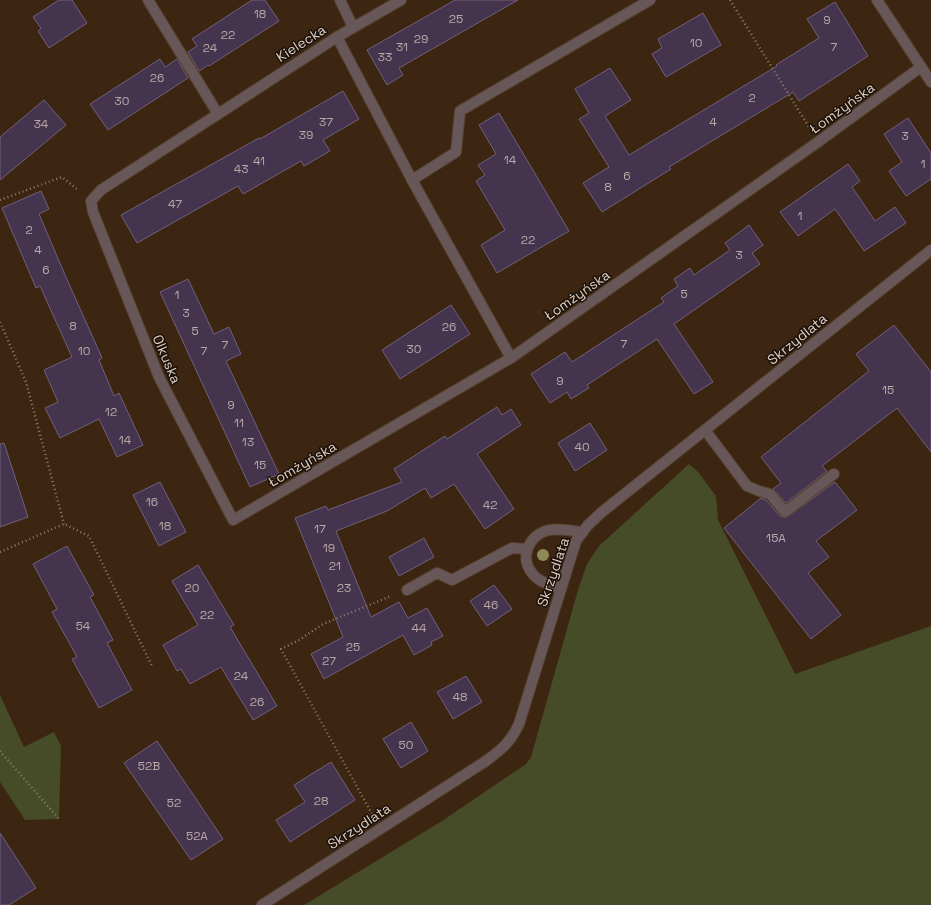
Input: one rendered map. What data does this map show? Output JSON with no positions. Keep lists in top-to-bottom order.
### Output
{
  "streets": {
    "street": [
      "Kielecka",
      "Łomżyńska",
      "Skrzydlata",
      "Olkuska"
    ]
  },
  "crossings": [
    ["Kielecka", "Olkuska"],
    ["Łomżyńska", "Olkuska"]
  ],
  "house_numbers": [
    "18",
    "25",
    "9",
    "22",
    "29",
    "10",
    "31",
    "7",
    "24",
    "33",
    "26",
    "2",
    "30",
    "37",
    "4",
    "34",
    "39",
    "3",
    "14",
    "41",
    "1",
    "43",
    "6",
    "8",
    "47",
    "1",
    "2",
    "22",
    "4",
    "3",
    "6",
    "5",
    "1",
    "3",
    "8",
    "26",
    "5",
    "7",
    "7",
    "30",
    "10",
    "7",
    "9",
    "15",
    "9",
    "12",
    "11",
    "14",
    "13",
    "40",
    "15",
    "16",
    "42",
    "18",
    "17",
    "15A",
    "19",
    "21",
    "20",
    "23",
    "46",
    "22",
    "54",
    "44",
    "25",
    "27",
    "24",
    "48",
    "26",
    "50",
    "52B",
    "28",
    "52",
    "52A"
  ]
}
